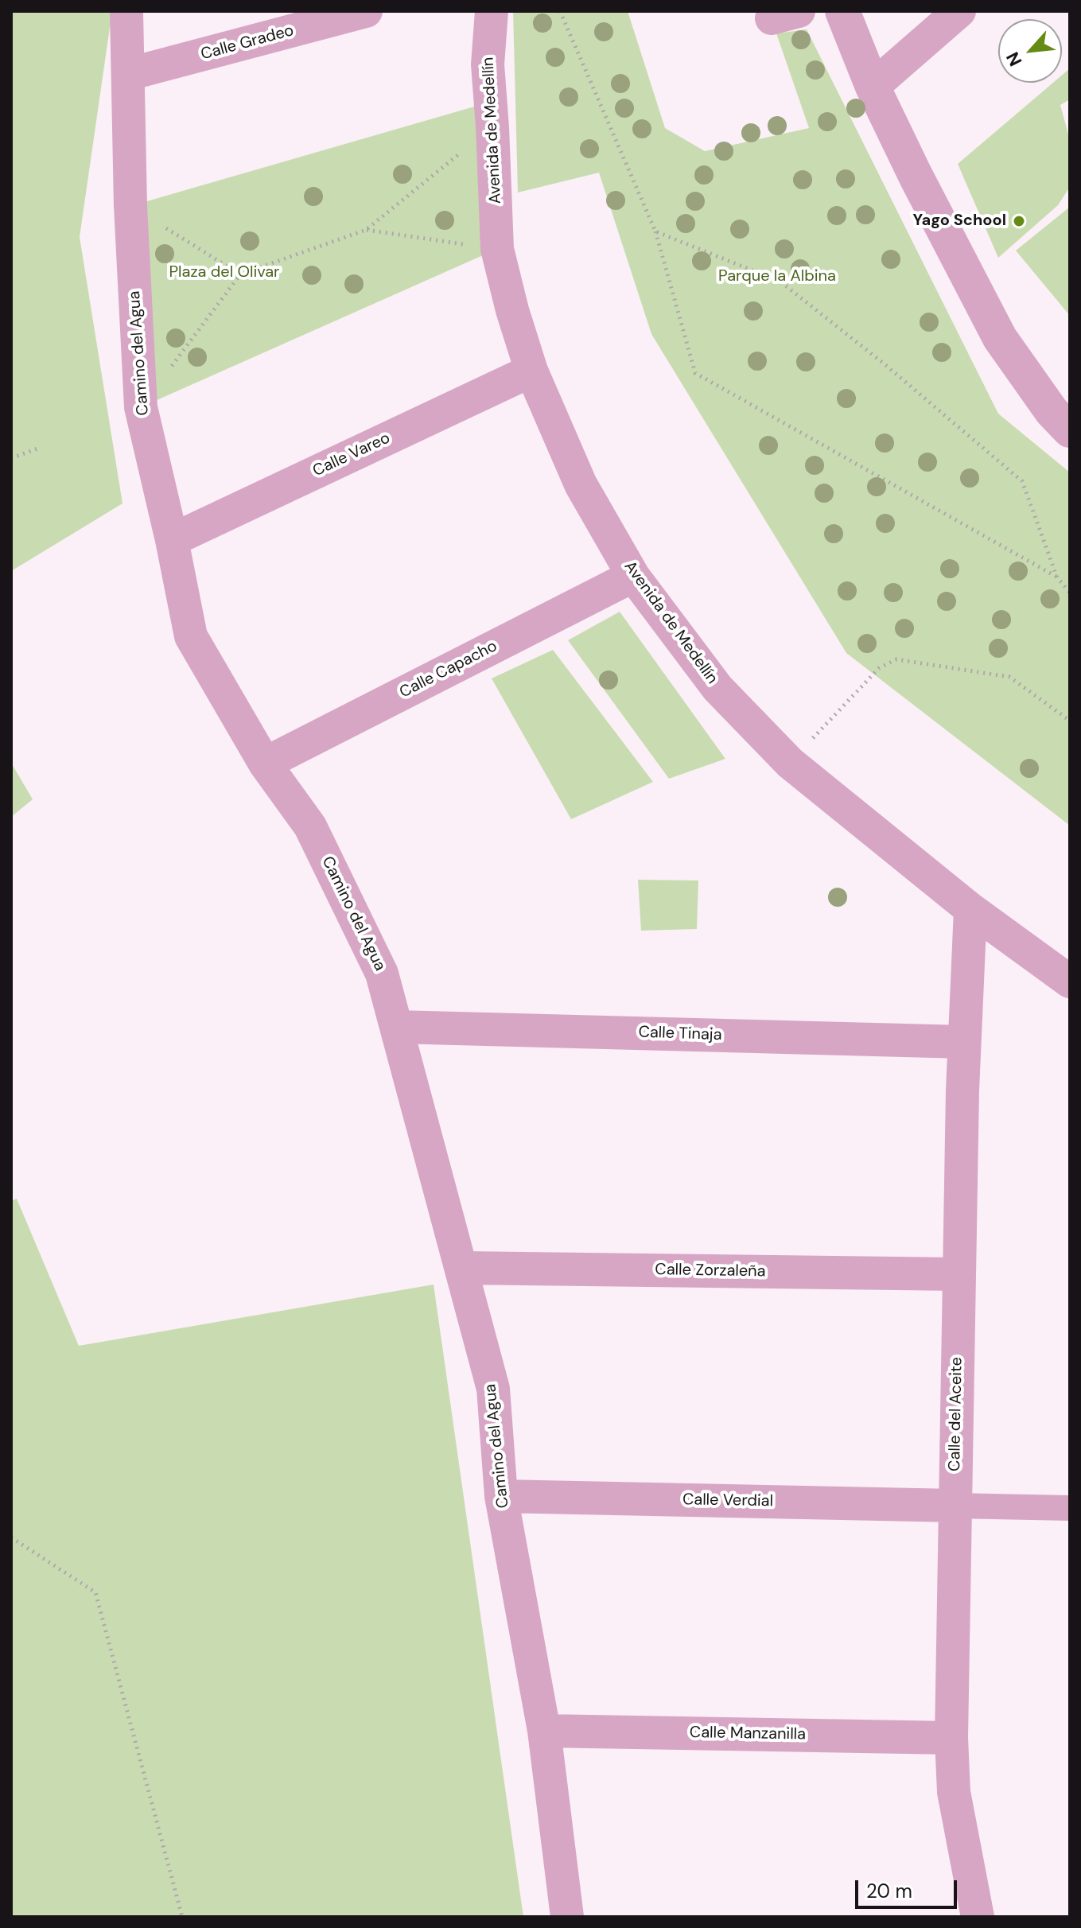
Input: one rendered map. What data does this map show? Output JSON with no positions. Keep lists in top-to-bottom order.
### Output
{
  "streets": {
    "street": [
      "Calle Gradeo",
      "Avenida de Medellín",
      "Camino del Agua",
      "Calle Vareo",
      "Calle Capacho",
      "Calle Tinaja",
      "Calle Zorzaleña",
      "Calle del Aceite",
      "Calle Verdial",
      "Calle Manzanilla"
    ]
  },
  "crossings": [
    ["Calle Gradeo", "Camino del Agua"],
    ["Avenida de Medellín", "Calle Vareo"],
    ["Avenida de Medellín", "Calle Capacho"],
    ["Avenida de Medellín", "Calle del Aceite"],
    ["Camino del Agua", "Calle Vareo"],
    ["Camino del Agua", "Calle Capacho"],
    ["Camino del Agua", "Calle Tinaja"],
    ["Camino del Agua", "Calle Zorzaleña"],
    ["Camino del Agua", "Calle Verdial"],
    ["Camino del Agua", "Calle Manzanilla"],
    ["Calle Tinaja", "Calle del Aceite"],
    ["Calle Zorzaleña", "Calle del Aceite"],
    ["Calle del Aceite", "Calle Verdial"],
    ["Calle del Aceite", "Calle Manzanilla"]
  ],
  "parks": ["Plaza del Olivar", "Parque la Albina"],
  "places": ["Yago School"],
  "scale_bar": "20 m",
  "north": "bottom left"
}
